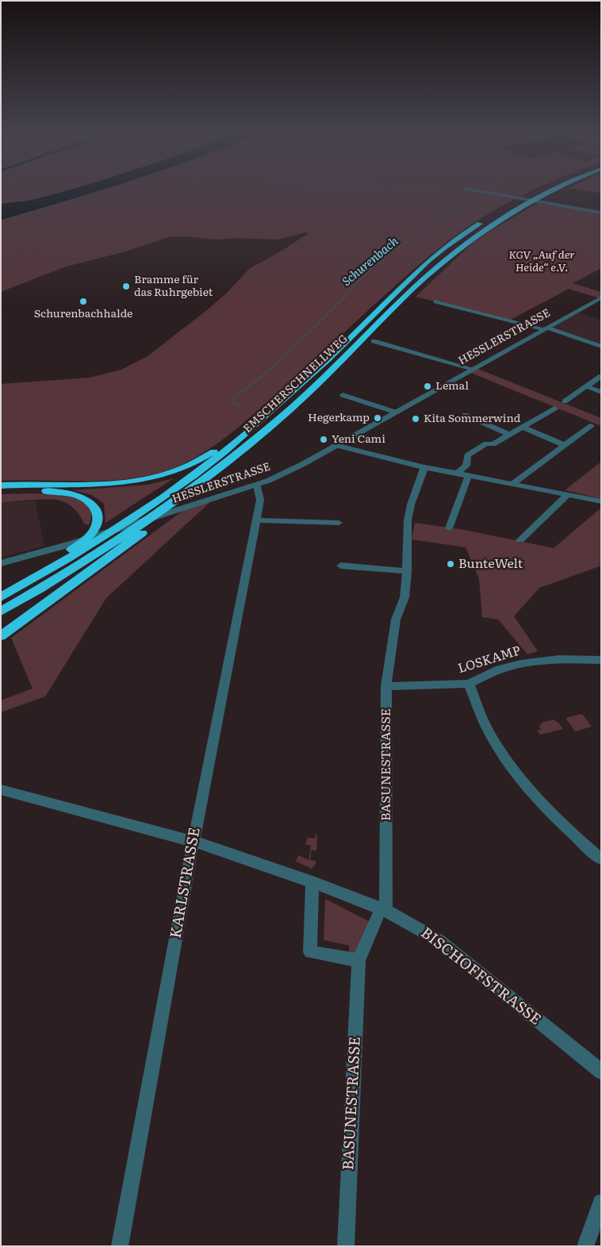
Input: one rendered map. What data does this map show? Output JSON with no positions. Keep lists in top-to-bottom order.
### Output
{
  "streets": {
    "highway": ["EMSCHERSCHNELLWEG"],
    "street": [
      "HESSLERSTRASSE",
      "LOSKAMP",
      "BASUNESTRASSE",
      "KARLSTRASSE",
      "BISCHOFFSTRASSE"
    ]
  },
  "crossings": [
    ["HESSLERSTRASSE", "KARLSTRASSE"],
    ["LOSKAMP", "BASUNESTRASSE"],
    ["BASUNESTRASSE", "BISCHOFFSTRASSE"],
    ["KARLSTRASSE", "BISCHOFFSTRASSE"]
  ],
  "water": ["Schurenbach"],
  "parks": ["KGV „Auf der Heide“ e.V."],
  "places": [
    "Bramme für das Ruhrgebiet",
    "Schurenbachhalde",
    "Lemal",
    "Hegerkamp",
    "Kita Sommerwind",
    "Yeni Cami",
    "BunteWelt"
  ]
}
